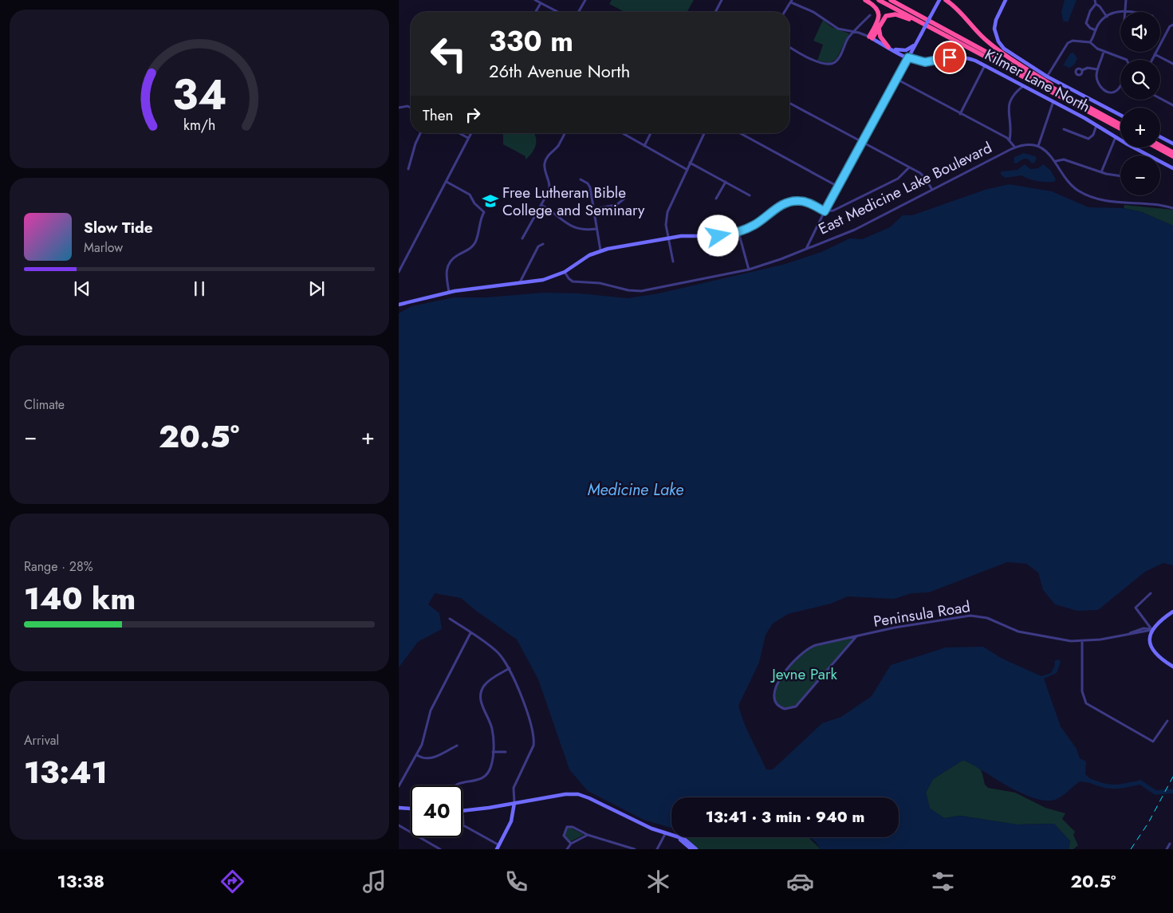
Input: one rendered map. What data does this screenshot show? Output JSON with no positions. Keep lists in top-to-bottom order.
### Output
{
  "streets": {
    "street": ["Kilmer Lane North", "East Medicine Lake Boulevard", "Peninsula Road"]
  },
  "water": ["Medicine Lake"],
  "parks": ["Jevne Park"],
  "places": {
    "school or university": ["Free Lutheran Bible College and Seminary"]
  },
  "page": {
    "map_buttons": ["+", "−"],
    "turn": ["330 m", "26th Avenue North"],
    "then": "Then",
    "song": ["Slow Tide", "Marlow"],
    "tile": [
      "Climate",
      ["Range · 28%", "140 km"],
      ["Arrival", "13:41"]
    ],
    "heat": ["−", "20.5°", "+"],
    "limit": "40",
    "trip": "13:41 · 3 min · 940 m",
    "tabs": ["13:38", "20.5°"],
    "gauge": ["34", "km/h"]
  }
}
